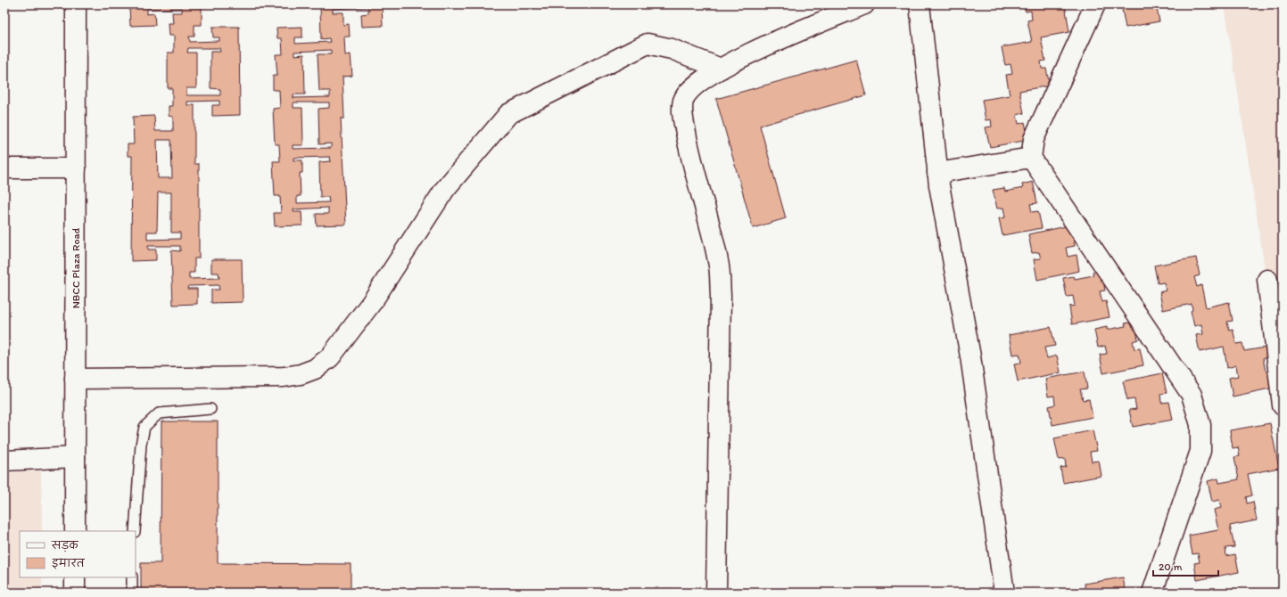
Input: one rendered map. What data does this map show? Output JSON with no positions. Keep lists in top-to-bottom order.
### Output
{
  "streets": {
    "street": ["NBCC Plaza Road"]
  },
  "legend": ["सड़क", "इमारत"],
  "scale_bar": "20 m"
}
